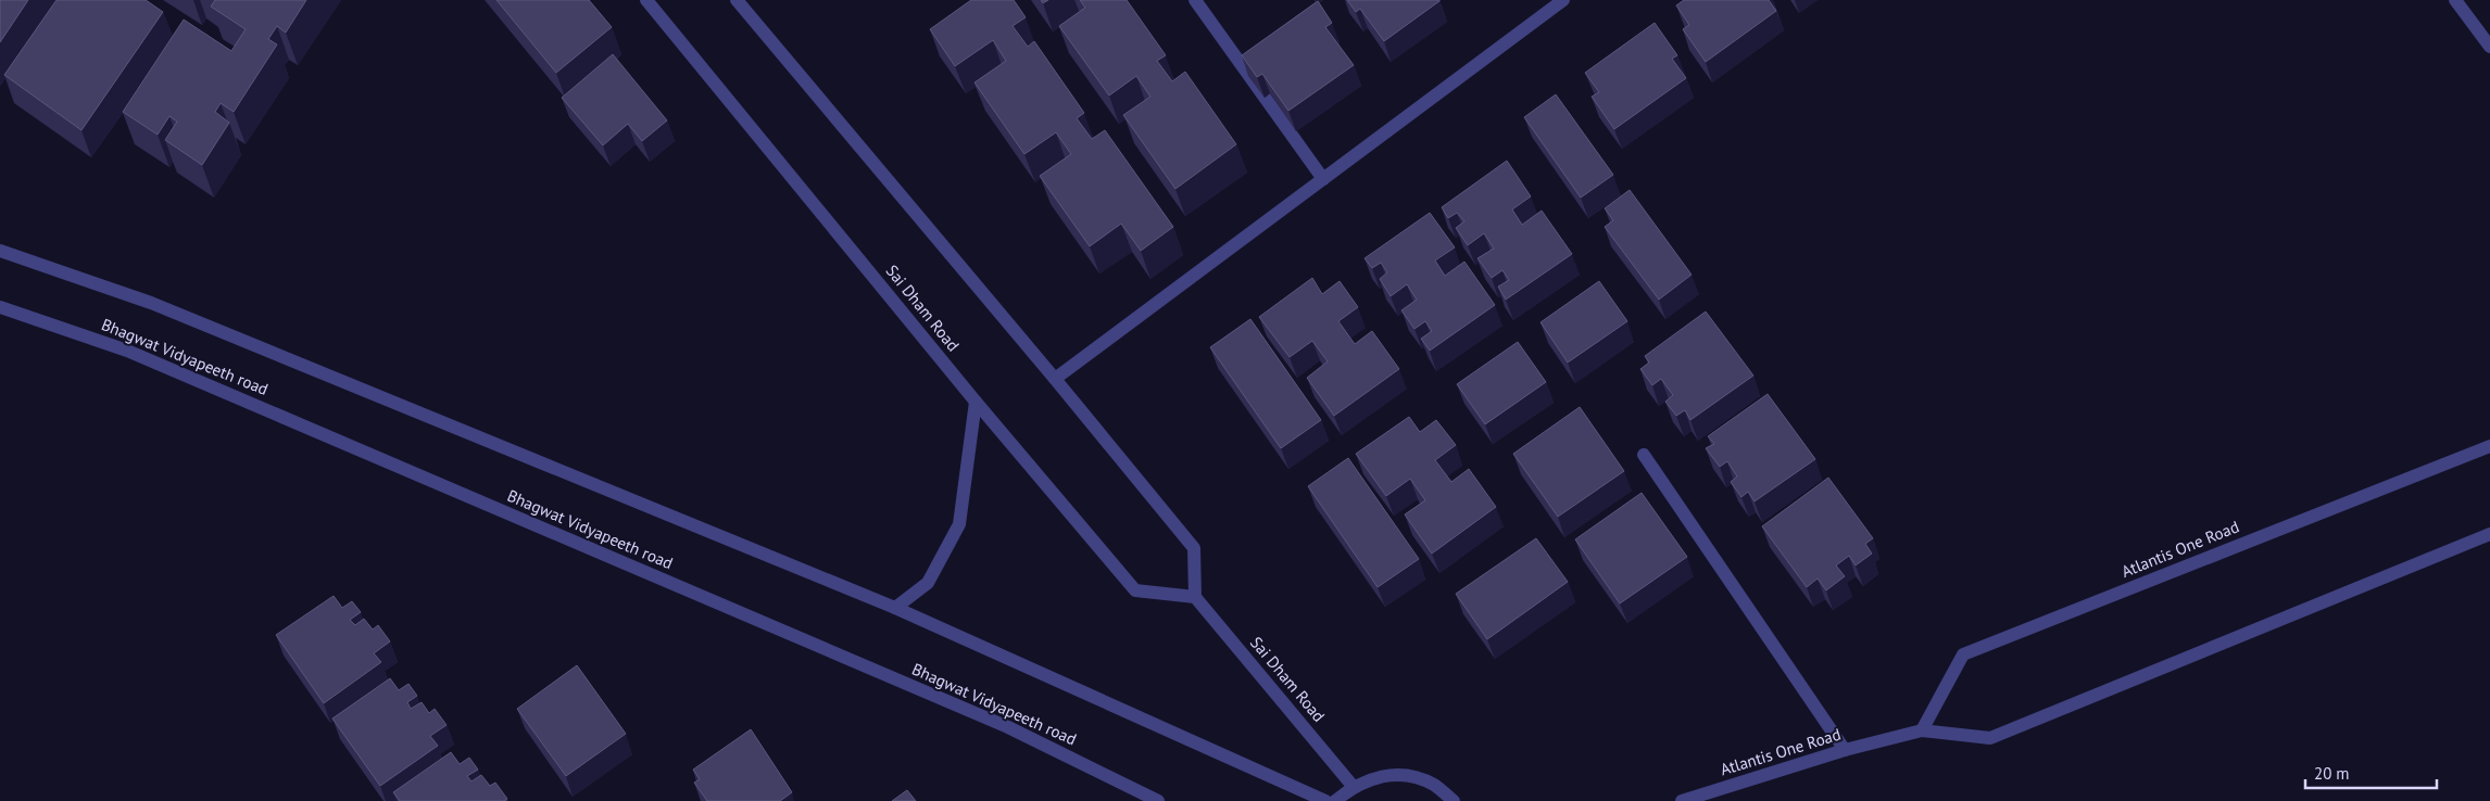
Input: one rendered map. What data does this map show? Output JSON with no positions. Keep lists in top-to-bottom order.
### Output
{
  "streets": {
    "street": ["Sai Dham Road", "Bhagwat Vidyapeeth road", "Atlantis One Road"]
  },
  "scale_bar": "20 m"
}
